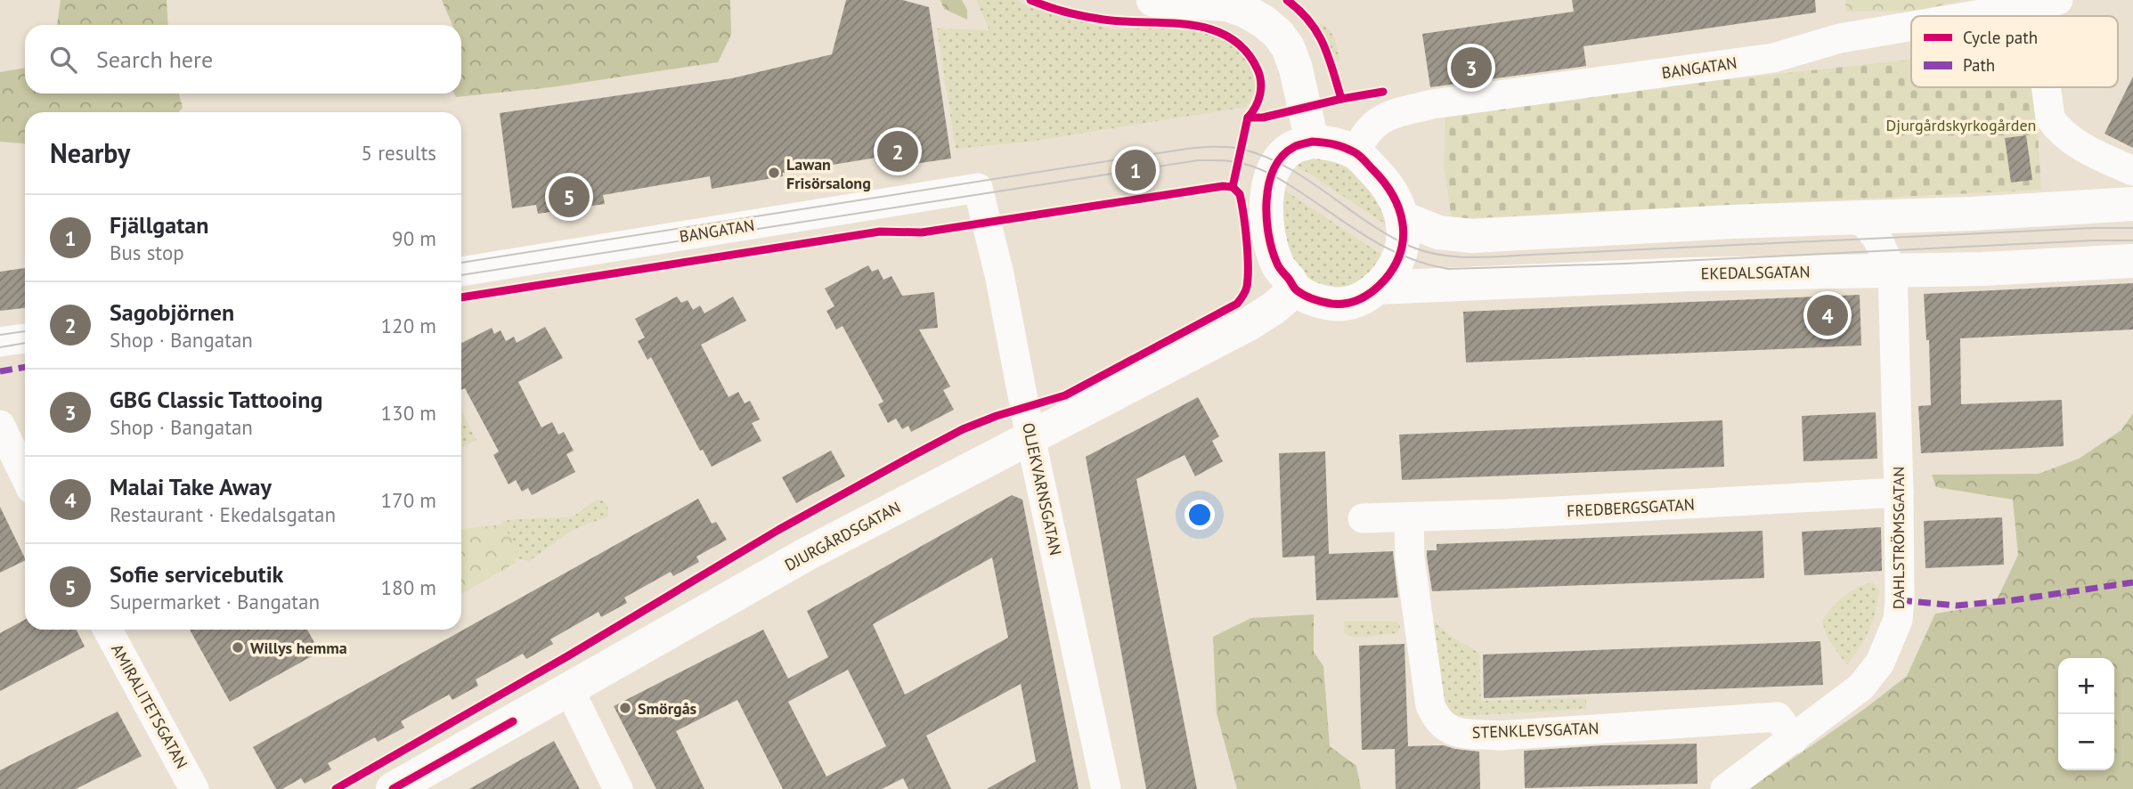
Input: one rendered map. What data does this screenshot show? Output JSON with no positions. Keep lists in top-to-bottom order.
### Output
{
  "streets": {
    "street": [
      "BANGATAN",
      "EKEDALSGATAN",
      "OLJEKVARNSGATAN",
      "FREDBERGSGATAN",
      "DJURGÅRDSGATAN",
      "DAHLSTRÖMSGATAN",
      "AMIRALITETSGATAN",
      "STENKLEVSGATAN"
    ]
  },
  "crossings": [
    ["BANGATAN", "EKEDALSGATAN"],
    ["BANGATAN", "OLJEKVARNSGATAN"],
    ["BANGATAN", "DJURGÅRDSGATAN"],
    ["EKEDALSGATAN", "DJURGÅRDSGATAN"],
    ["EKEDALSGATAN", "DAHLSTRÖMSGATAN"],
    ["OLJEKVARNSGATAN", "DJURGÅRDSGATAN"],
    ["FREDBERGSGATAN", "DAHLSTRÖMSGATAN"],
    ["FREDBERGSGATAN", "STENKLEVSGATAN"],
    ["DAHLSTRÖMSGATAN", "STENKLEVSGATAN"]
  ],
  "parks": ["Djurgårdskyrkogården"],
  "places": ["Lawan Frisörsalong", "Willys hemma", "Smörgås"],
  "legend": ["Cycle path", "Path"],
  "page": {
    "search": "Search here",
    "pins": [
      "3",
      "2",
      "1",
      "5",
      "4"
    ],
    "heading": ["Nearby", "5 results"],
    "list": [
      {
        "mark": "1",
        "name": "Fjällgatan",
        "note": "Bus stop",
        "value": "90 m"
      },
      {
        "mark": "2",
        "name": "Sagobjörnen",
        "note": "Shop · Bangatan",
        "value": "120 m"
      },
      {
        "mark": "3",
        "name": "GBG Classic Tattooing",
        "note": "Shop · Bangatan",
        "value": "130 m"
      },
      {
        "mark": "4",
        "name": "Malai Take Away",
        "note": "Restaurant · Ekedalsgatan",
        "value": "170 m"
      },
      {
        "mark": "5",
        "name": "Sofie servicebutik",
        "note": "Supermarket · Bangatan",
        "value": "180 m"
      }
    ],
    "map_buttons": ["+", "−"]
  }
}
